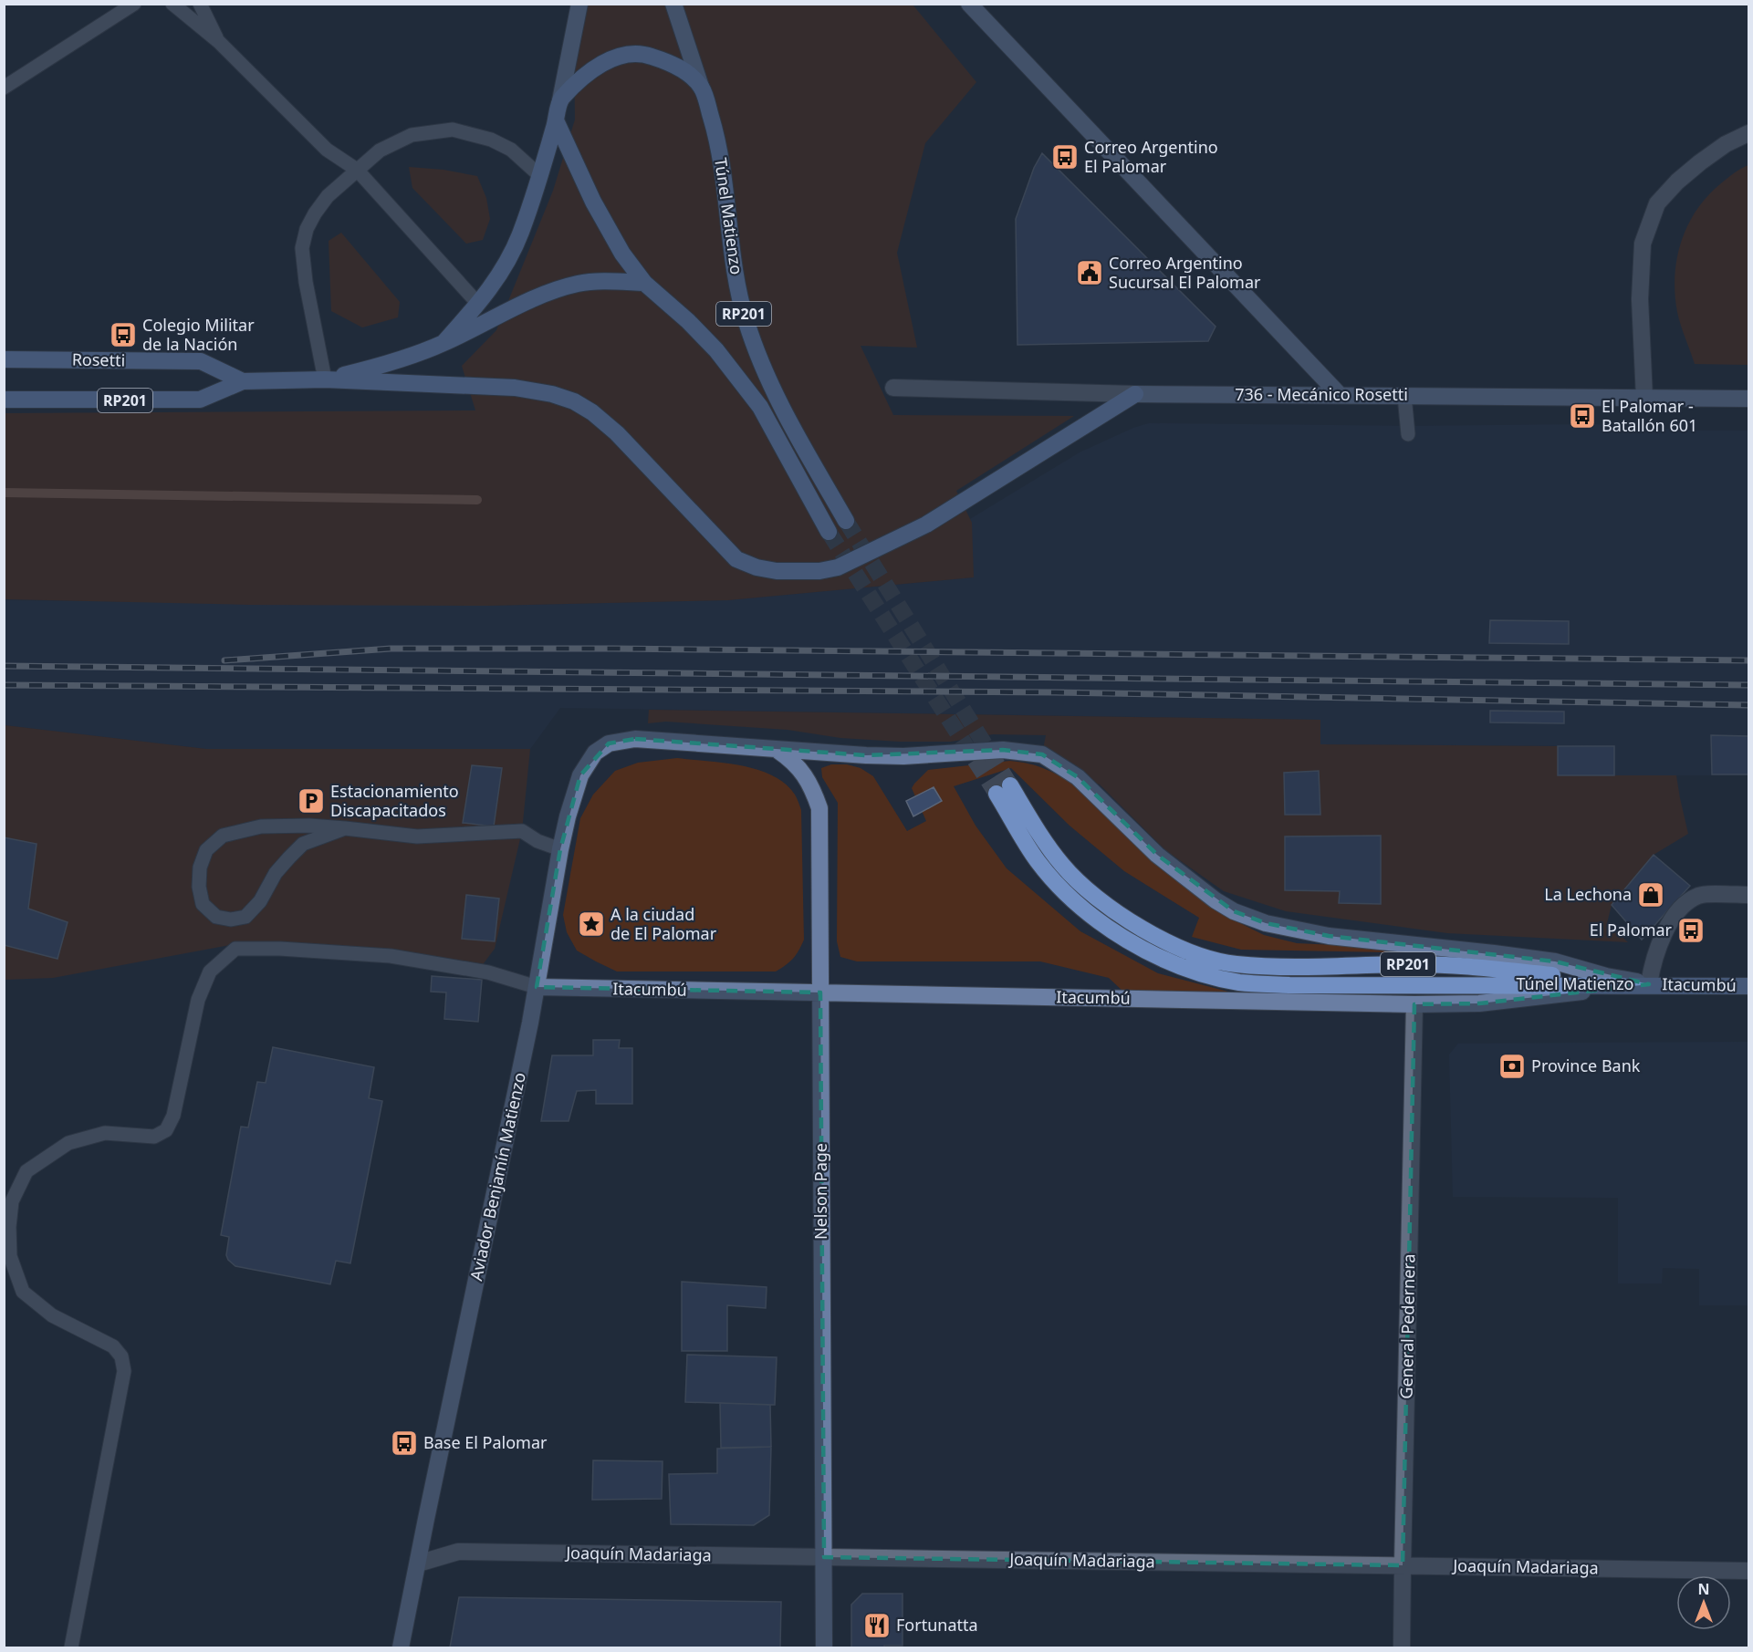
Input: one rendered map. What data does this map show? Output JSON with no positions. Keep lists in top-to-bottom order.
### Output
{
  "streets": {
    "main road": [
      "Túnel Matienzo",
      "RP201",
      "Rosetti",
      "Itacumbú"
    ],
    "street": [
      "736 - Mecánico Rosetti",
      "Aviador Benjamín Matienzo",
      "Nelson Page",
      "General Pedernera",
      "Joaquín Madariaga"
    ]
  },
  "crossings": [
    ["Túnel Matienzo", "Itacumbú"],
    ["RP201", "Rosetti"],
    ["Itacumbú", "Aviador Benjamín Matienzo"],
    ["Itacumbú", "Nelson Page"],
    ["Itacumbú", "General Pedernera"],
    ["Aviador Benjamín Matienzo", "Joaquín Madariaga"],
    ["Nelson Page", "Joaquín Madariaga"],
    ["General Pedernera", "Joaquín Madariaga"]
  ],
  "places": {
    "bus stop": [
      "Correo Argentino El Palomar",
      "Colegio Militar de la Nación",
      "El Palomar - Batallón 601",
      "El Palomar",
      "Base El Palomar"
    ],
    "public building": ["Correo Argentino Sucursal El Palomar"],
    "parking": ["Estacionamiento Discapacitados"],
    "shop": ["La Lechona"],
    "place": ["A la ciudad de El Palomar"],
    "bank": ["Province Bank"],
    "restaurant": ["Fortunatta"]
  },
  "north": "top"
}
